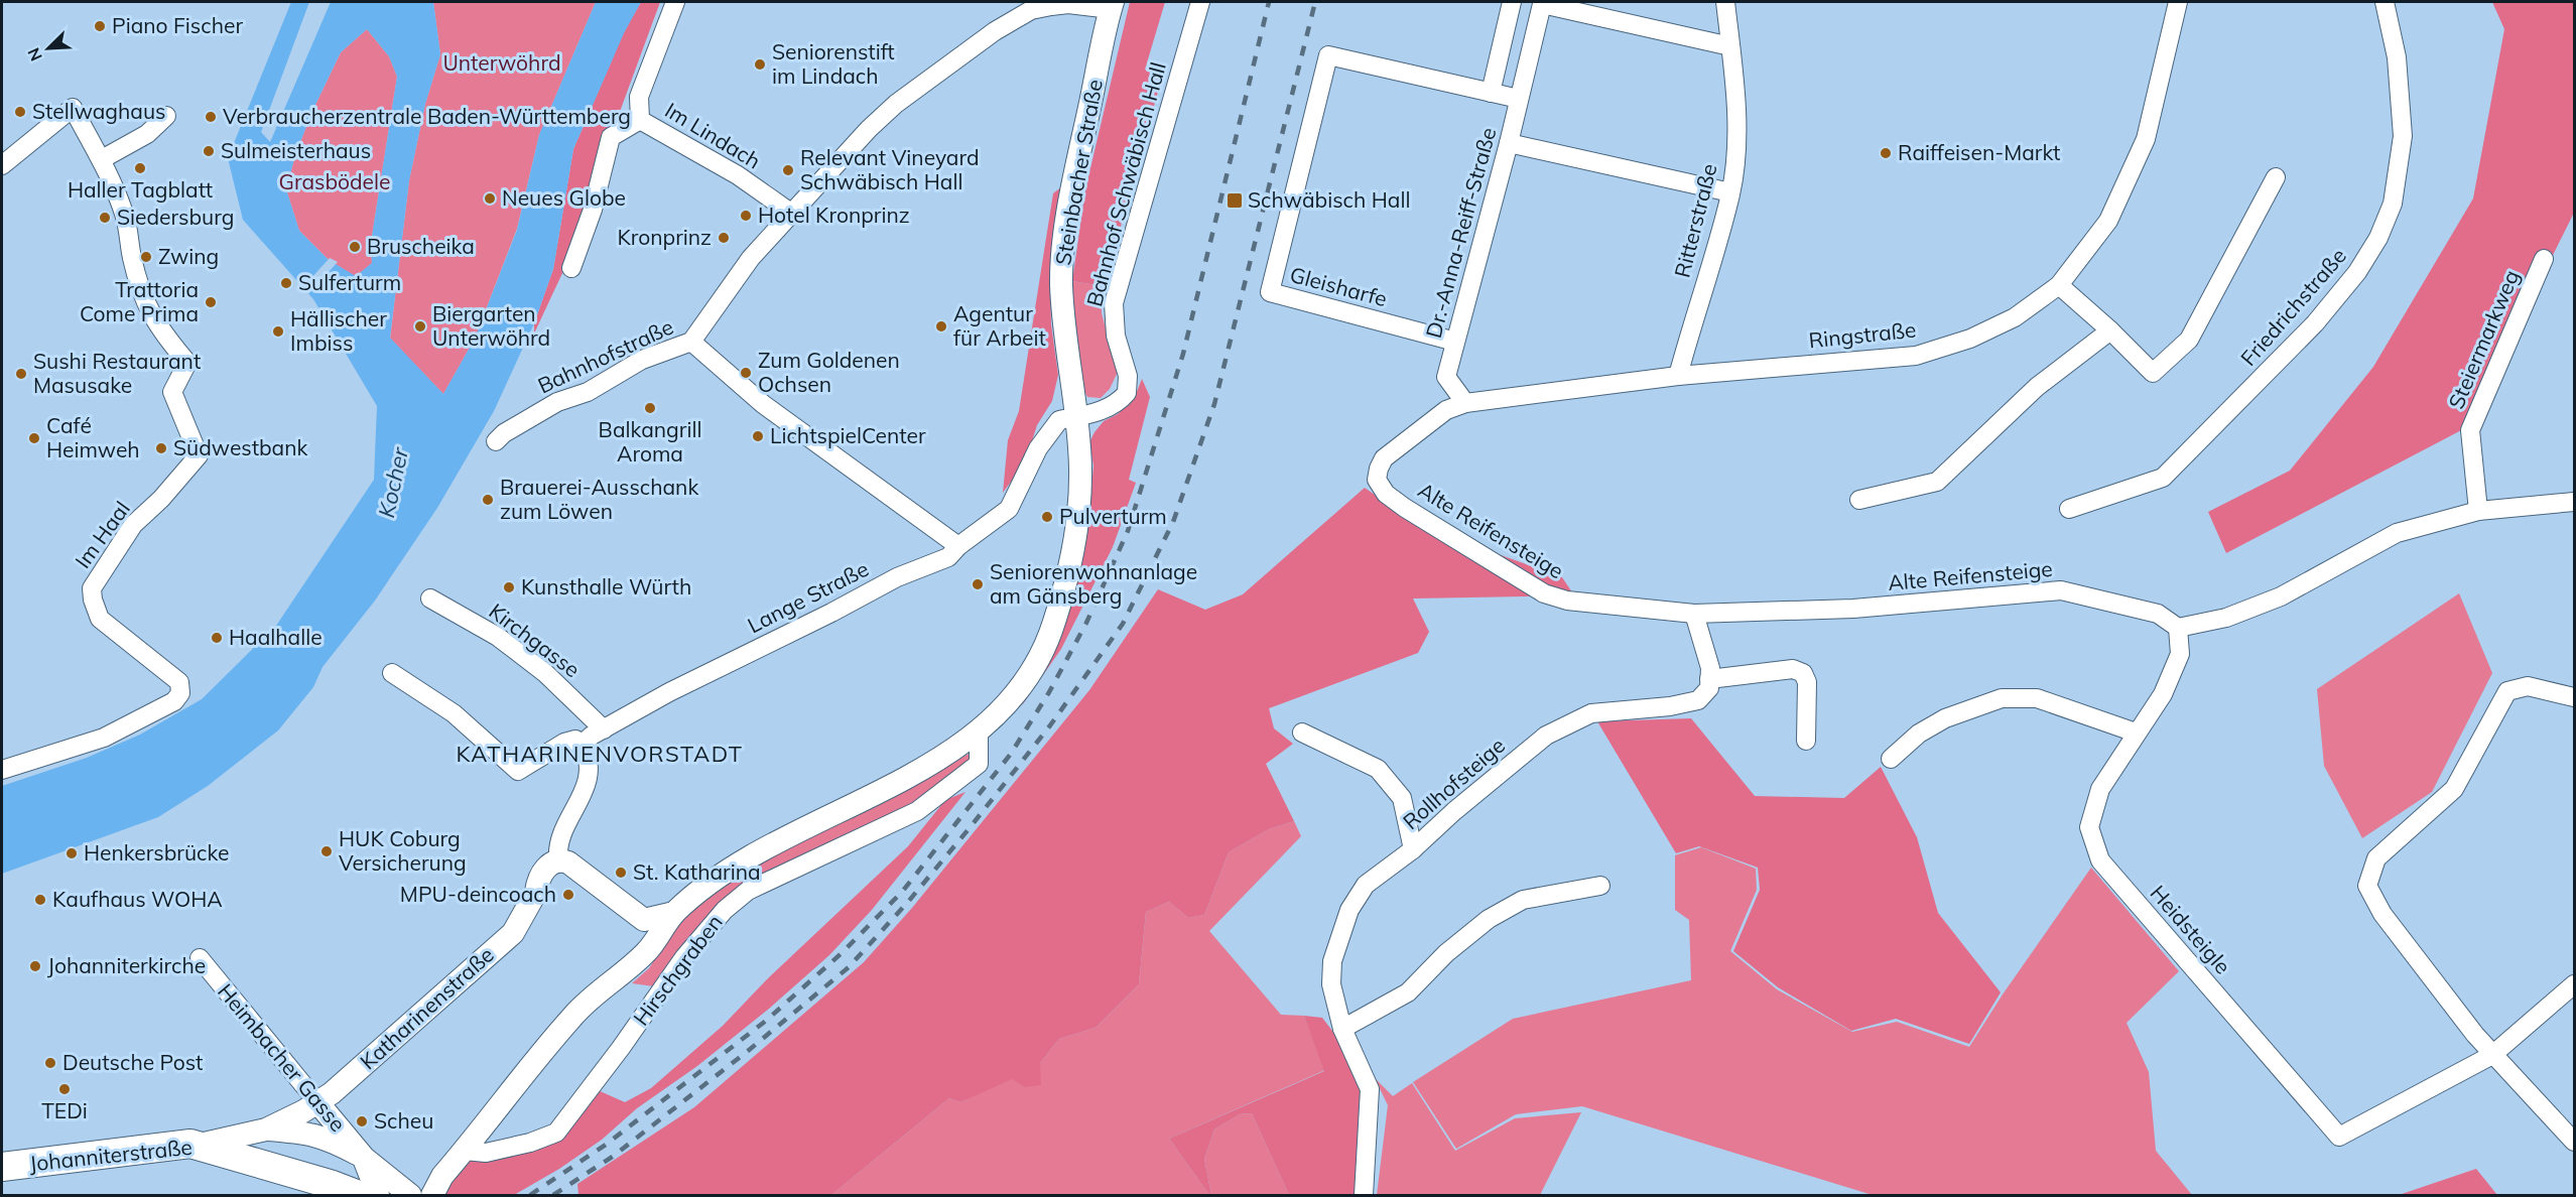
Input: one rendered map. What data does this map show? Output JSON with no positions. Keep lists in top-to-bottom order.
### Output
{
  "streets": {
    "main road": ["Johanniterstraße"],
    "street": [
      "Im Lindach",
      "Steinbacher Straße",
      "Bahnhof Schwäbisch Hall",
      "Ritterstraße",
      "Dr.-Anna-Reiff-Straße",
      "Gleisharfe",
      "Friedrichstraße",
      "Ringstraße",
      "Steiermarkweg",
      "Bahnhofstraße",
      "Alte Reifensteige",
      "Im Haal",
      "Lange Straße",
      "Kirchgasse",
      "Rollhofsteige",
      "Heidsteigle",
      "Hirschgraben",
      "Katharinenstraße",
      "Heimbacher Gasse"
    ]
  },
  "crossings": [
    ["Im Lindach", "Bahnhofstraße"],
    ["Steinbacher Straße", "Bahnhof Schwäbisch Hall"],
    ["Steinbacher Straße", "Bahnhofstraße"],
    ["Steinbacher Straße", "Lange Straße"],
    ["Steinbacher Straße", "Hirschgraben"],
    ["Bahnhof Schwäbisch Hall", "Lange Straße"],
    ["Bahnhof Schwäbisch Hall", "Hirschgraben"],
    ["Ritterstraße", "Dr.-Anna-Reiff-Straße"],
    ["Ritterstraße", "Ringstraße"],
    ["Dr.-Anna-Reiff-Straße", "Gleisharfe"],
    ["Dr.-Anna-Reiff-Straße", "Ringstraße"],
    ["Ringstraße", "Alte Reifensteige"],
    ["Alte Reifensteige", "Heidsteigle"],
    ["Lange Straße", "Kirchgasse"],
    ["Lange Straße", "Hirschgraben"],
    ["Katharinenstraße", "Heimbacher Gasse"],
    ["Katharinenstraße", "Johanniterstraße"]
  ],
  "districts": ["KATHARINENVORSTADT"],
  "water": ["Kocher"],
  "parks": ["Unterwöhrd", "Grasbödele"],
  "places": {
    "other": [
      "Piano Fischer",
      "Seniorenstift im Lindach",
      "Stellwaghaus",
      "Verbraucherzentrale Baden-Württemberg",
      "Sulmeisterhaus",
      "Raiffeisen-Markt",
      "Haller Tagblatt",
      "Relevant Vineyard Schwäbisch Hall",
      "Neues Globe",
      "Hotel Kronprinz",
      "Siedersburg",
      "Kronprinz",
      "Bruscheika",
      "Zwing",
      "Sulferturm",
      "Trattoria Come Prima",
      "Biergarten Unterwöhrd",
      "Agentur für Arbeit",
      "Hällischer Imbiss",
      "Zum Goldenen Ochsen",
      "Sushi Restaurant Masusake",
      "Balkangrill Aroma",
      "LichtspielCenter",
      "Café Heimweh",
      "Südwestbank",
      "Brauerei-Ausschank zum Löwen",
      "Pulverturm",
      "Seniorenwohnanlage am Gänsberg",
      "Kunsthalle Würth",
      "Haalhalle",
      "HUK Coburg Versicherung",
      "Henkersbrücke",
      "St. Katharina",
      "MPU-deincoach",
      "Kaufhaus WOHA",
      "Johanniterkirche",
      "Deutsche Post",
      "TEDi",
      "Scheu"
    ],
    "transit": ["Schwäbisch Hall"]
  },
  "north": "bottom left"
}
